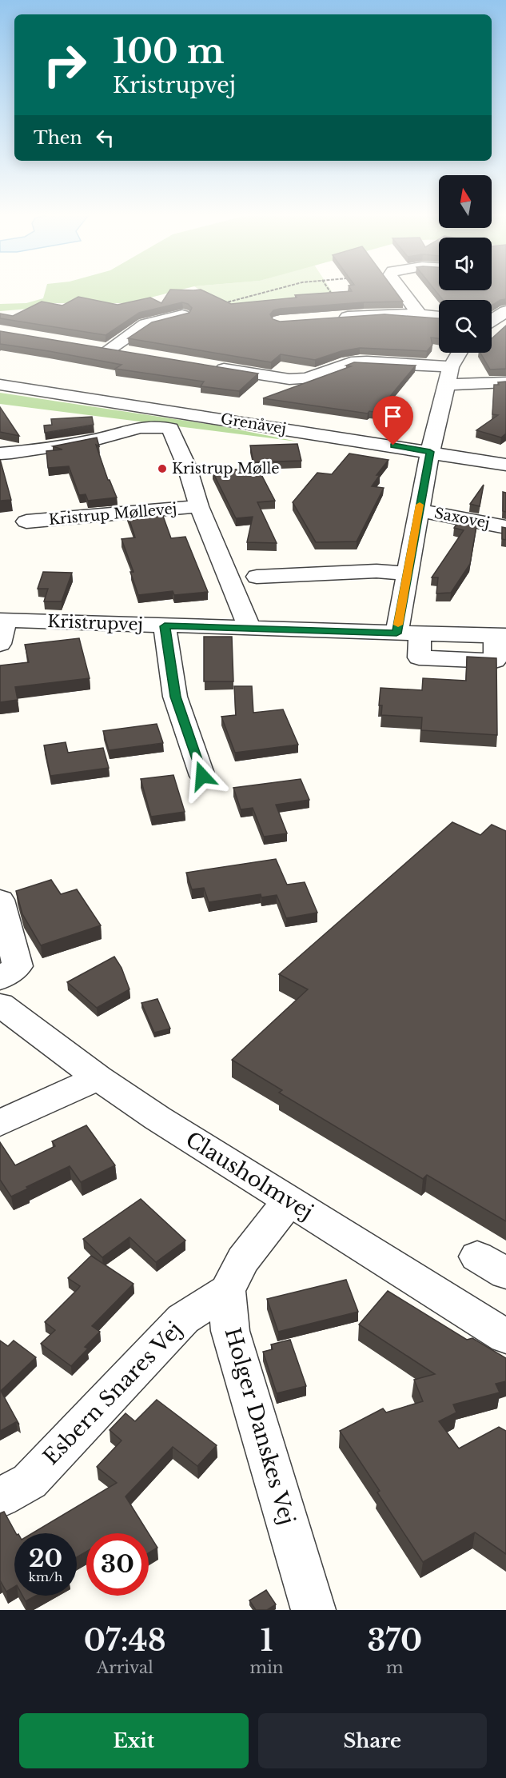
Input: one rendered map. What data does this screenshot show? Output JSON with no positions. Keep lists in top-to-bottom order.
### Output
{
  "streets": {
    "street": [
      "Grenåvej",
      "Kristrup Møllevej",
      "Saxovej",
      "Kristrupvej",
      "Clausholmvej",
      "Esbern Snares Vej",
      "Holger Danskes Vej"
    ]
  },
  "crossings": [
    ["Kristrup Møllevej", "Kristrupvej"],
    ["Esbern Snares Vej", "Holger Danskes Vej"]
  ],
  "places": ["Kristrup Mølle"],
  "north": "top",
  "page": {
    "turn": ["100 m", "Kristrupvej"],
    "then": "Then",
    "speed": "20 km/h",
    "limit": "30",
    "eta": [
      "07:48",
      "Arrival",
      "1",
      "min",
      "370",
      "m"
    ],
    "buttons": ["Exit", "Share"]
  }
}
